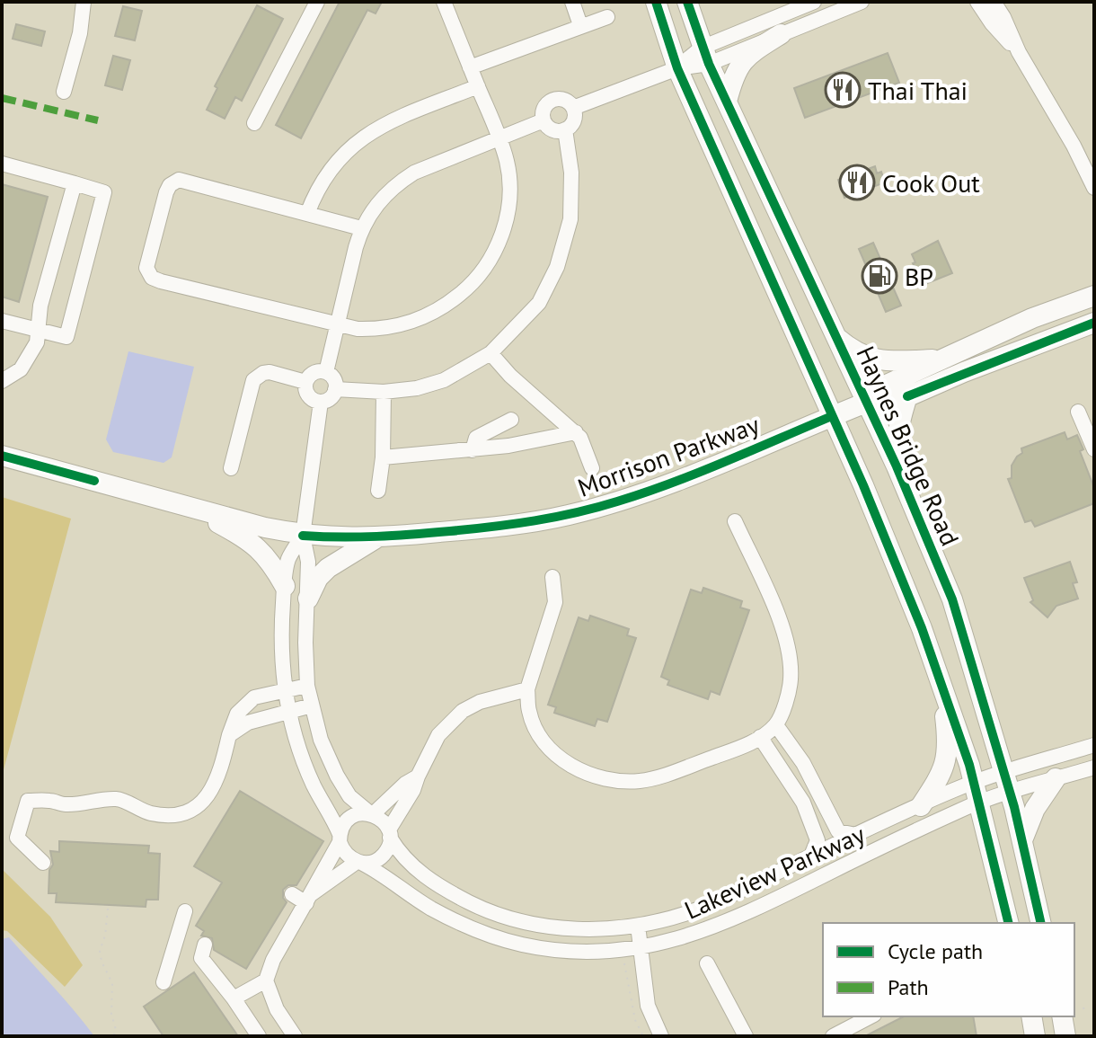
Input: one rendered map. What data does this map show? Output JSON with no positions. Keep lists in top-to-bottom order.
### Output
{
  "streets": {
    "main road": ["Haynes Bridge Road", "Morrison Parkway"],
    "street": ["Lakeview Parkway"]
  },
  "crossings": [
    ["Haynes Bridge Road", "Morrison Parkway"],
    ["Haynes Bridge Road", "Lakeview Parkway"]
  ],
  "places": {
    "restaurant": ["Thai Thai", "Cook Out"],
    "fuel station": ["BP"]
  },
  "legend": ["Cycle path", "Path"]
}
